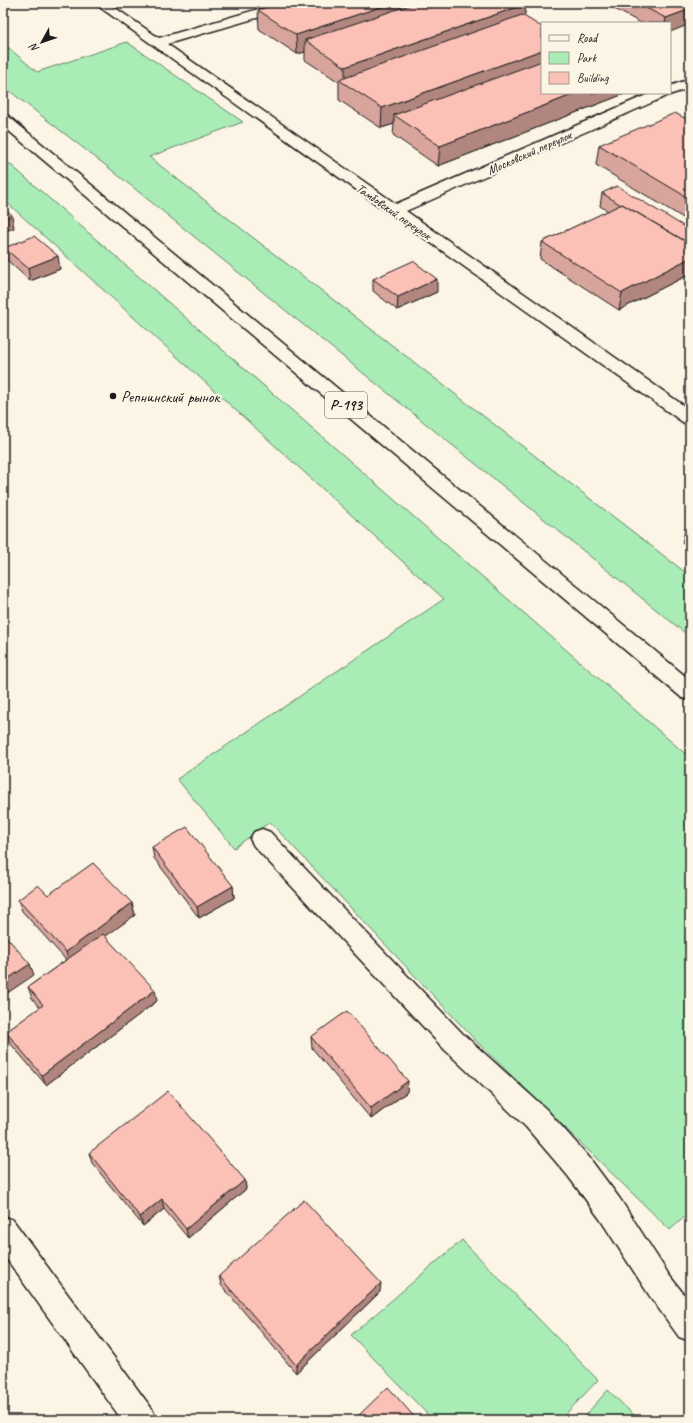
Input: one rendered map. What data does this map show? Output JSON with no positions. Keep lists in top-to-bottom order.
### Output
{
  "streets": {
    "main road": ["Московский переулок", "Тамбовский переулок", "Р-193"]
  },
  "crossings": [
    ["Московский переулок", "Тамбовский переулок"]
  ],
  "places": ["Репнинский рынок"],
  "legend": ["Road", "Park", "Building"],
  "north": "bottom left"
}
